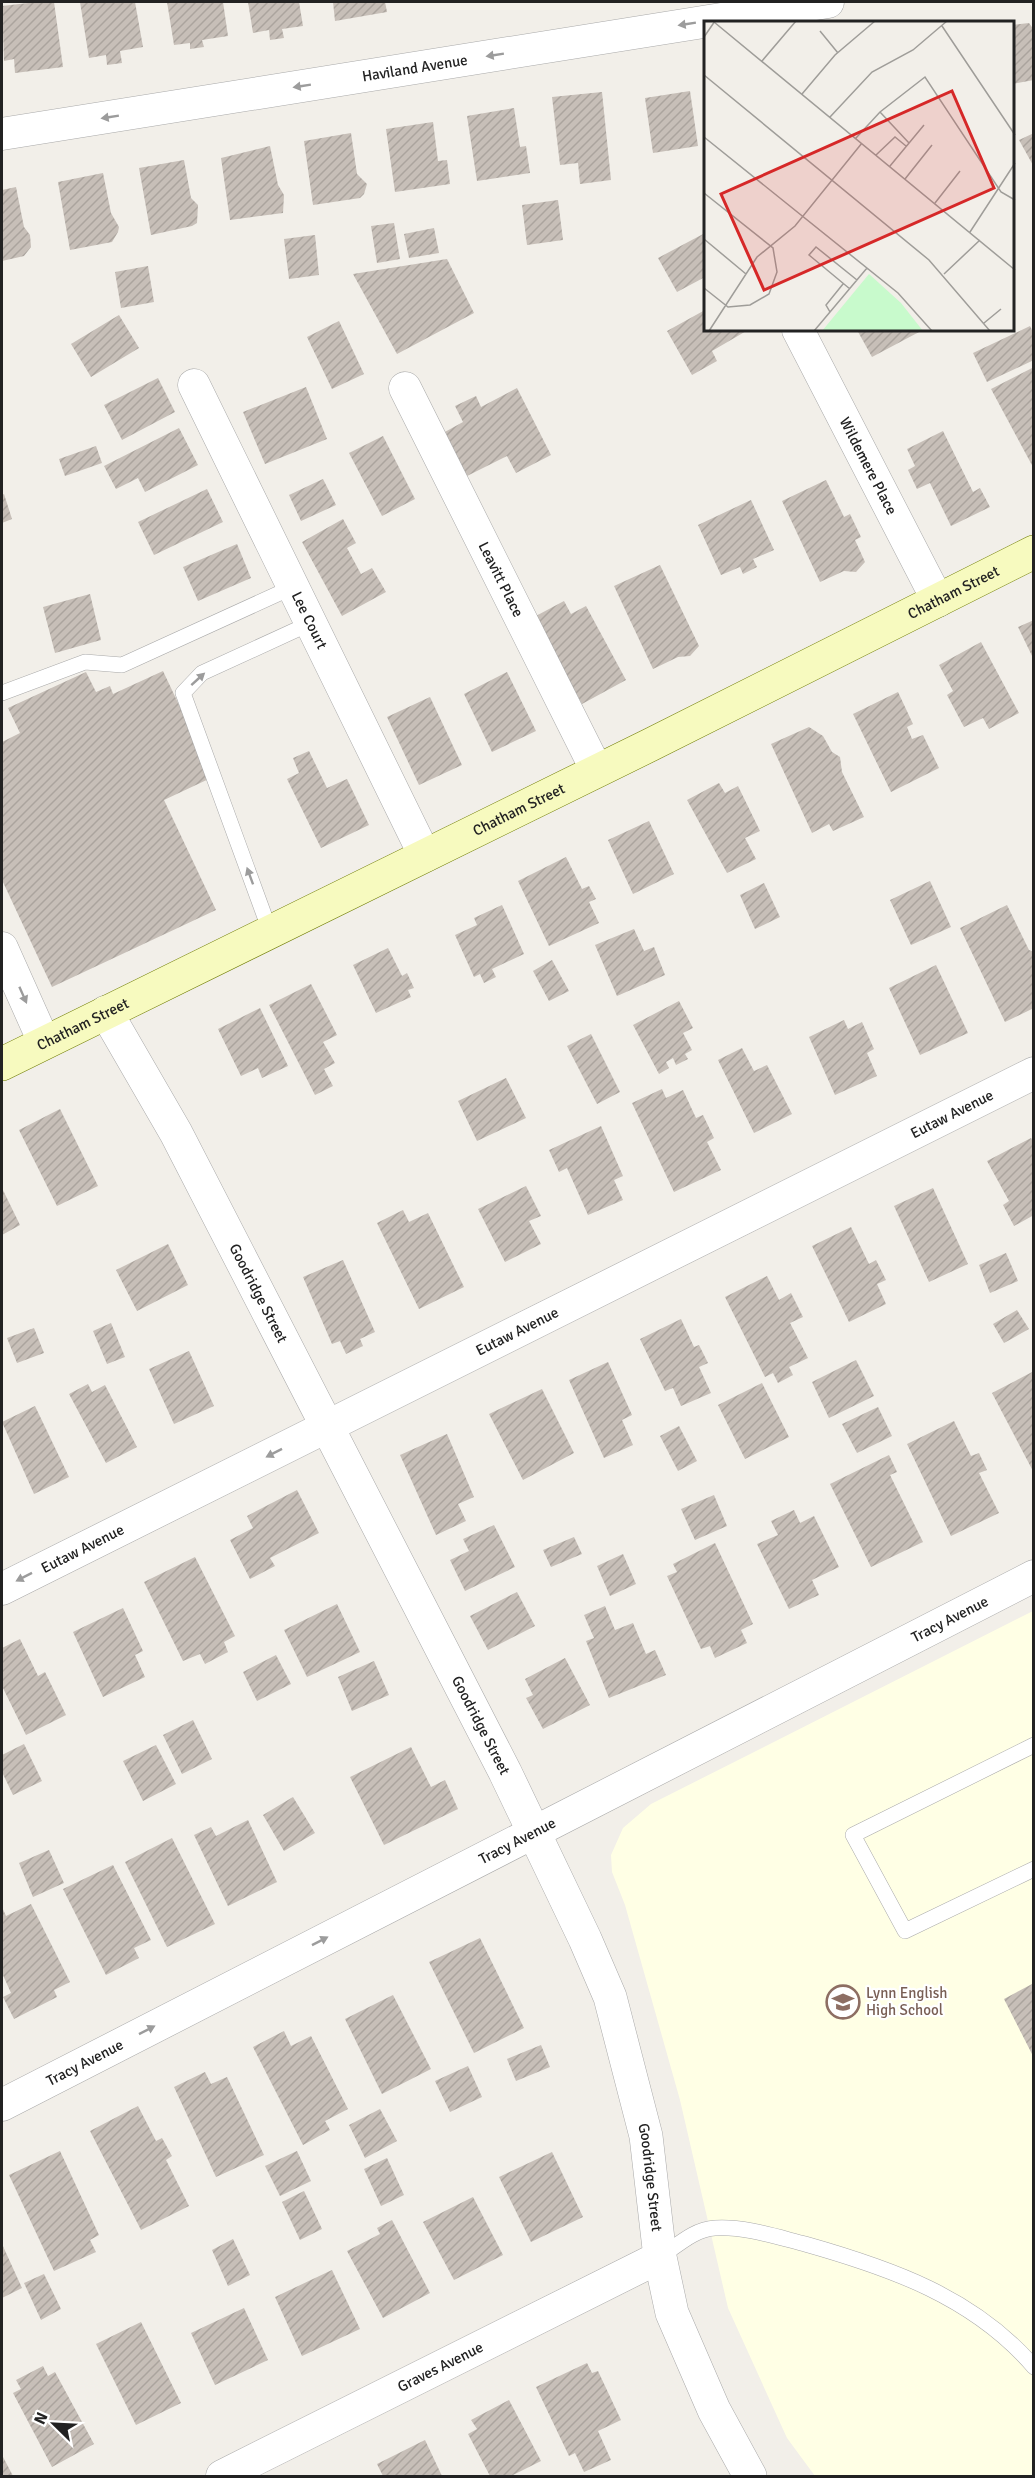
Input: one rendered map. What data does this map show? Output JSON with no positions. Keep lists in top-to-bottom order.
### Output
{
  "streets": {
    "main road": ["Chatham Street"],
    "street": [
      "Haviland Avenue",
      "Wildemere Place",
      "Leavitt Place",
      "Lee Court",
      "Eutaw Avenue",
      "Goodridge Street",
      "Tracy Avenue",
      "Graves Avenue"
    ]
  },
  "crossings": [
    ["Wildemere Place", "Chatham Street"],
    ["Leavitt Place", "Chatham Street"],
    ["Chatham Street", "Lee Court"],
    ["Chatham Street", "Goodridge Street"],
    ["Eutaw Avenue", "Goodridge Street"],
    ["Goodridge Street", "Tracy Avenue"],
    ["Goodridge Street", "Graves Avenue"]
  ],
  "one_way": ["Haviland Avenue", "Tracy Avenue"],
  "places": {
    "school or university": ["Lynn English High School"]
  },
  "north": "top left"
}
